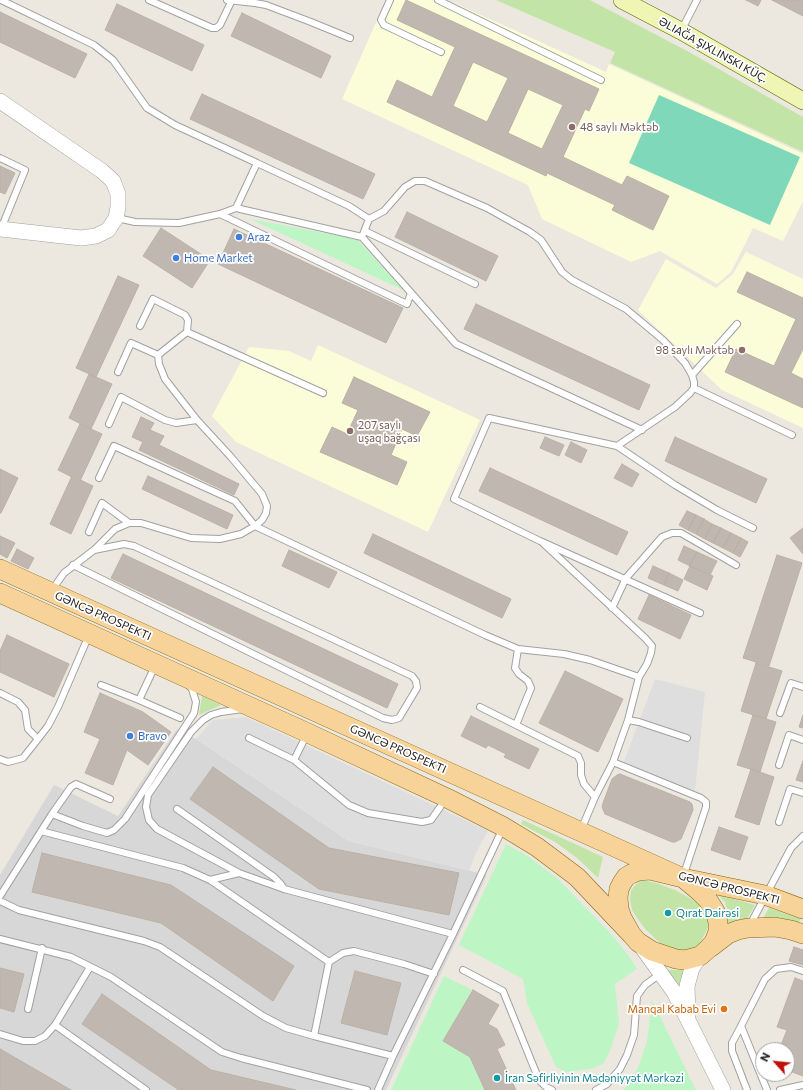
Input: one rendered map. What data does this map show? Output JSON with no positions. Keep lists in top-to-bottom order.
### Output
{
  "streets": {
    "main road": ["GƏNCƏ PROSPEKTI"]
  },
  "places": [
    "48 saylı Məktəb",
    "Araz",
    "Home Market",
    "98 saylı Məktəb",
    "207 saylı uşaq bağçası",
    "Bravo",
    "Qırat Dairəsi",
    "Manqal Kabab Evi",
    "İran Səfirliyinin Mədəniyyət Mərkəzi"
  ],
  "north": "top left"
}
